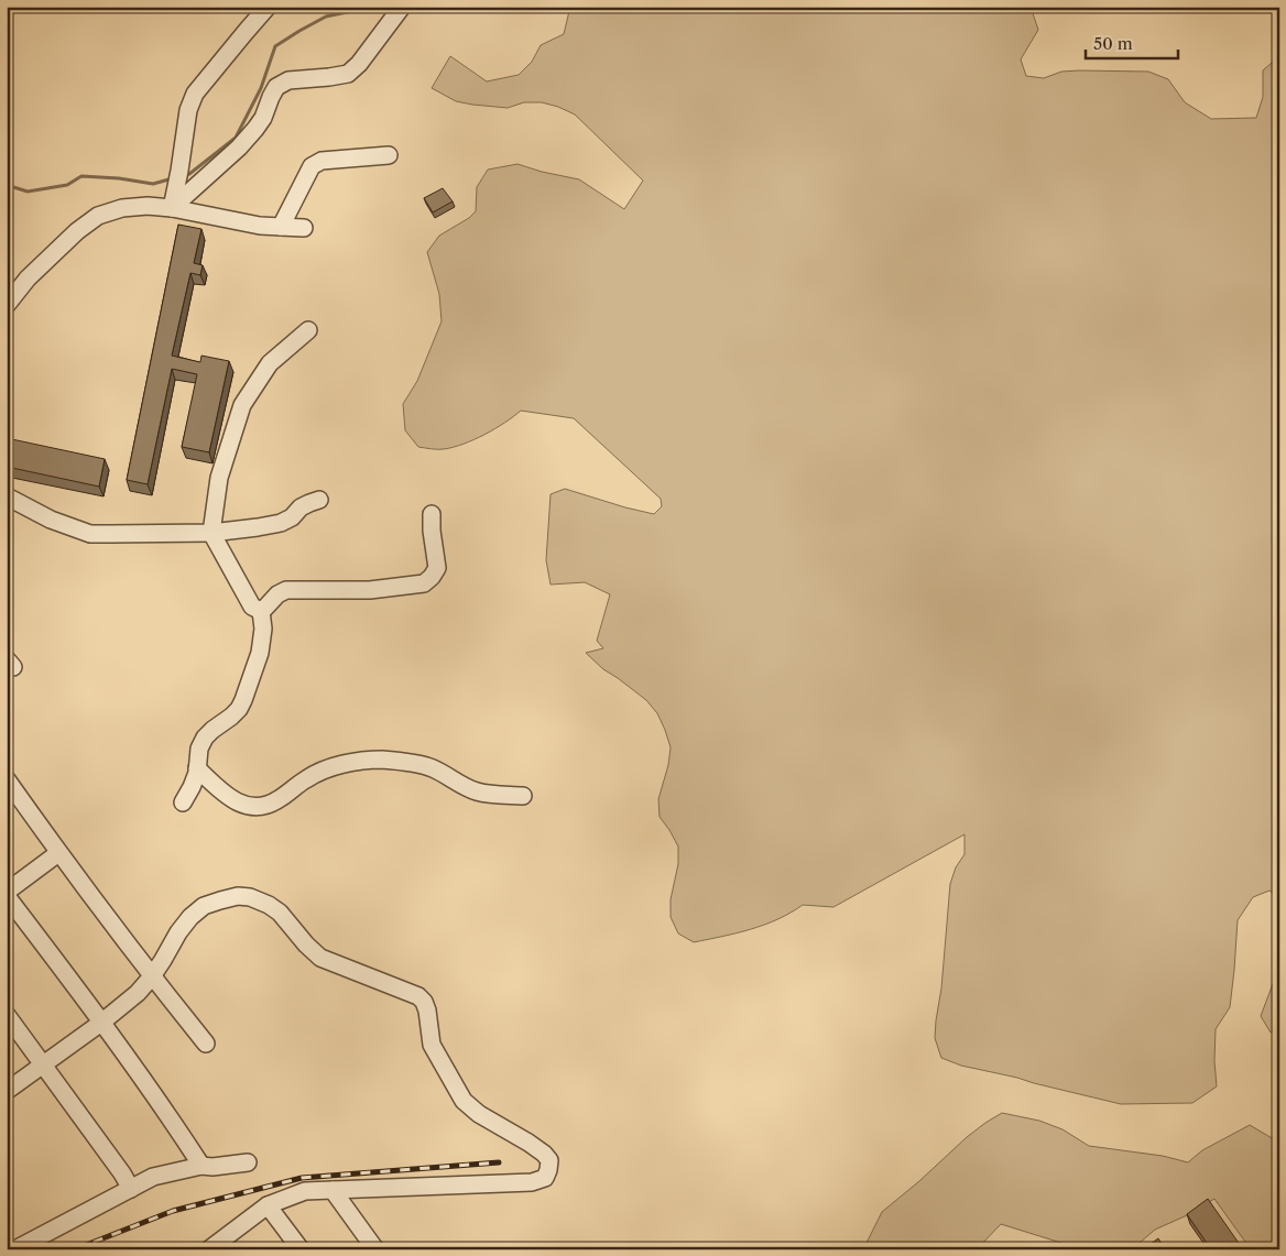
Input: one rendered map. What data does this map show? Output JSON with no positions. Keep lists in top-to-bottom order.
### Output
{
  "scale_bar": "50 m"
}
